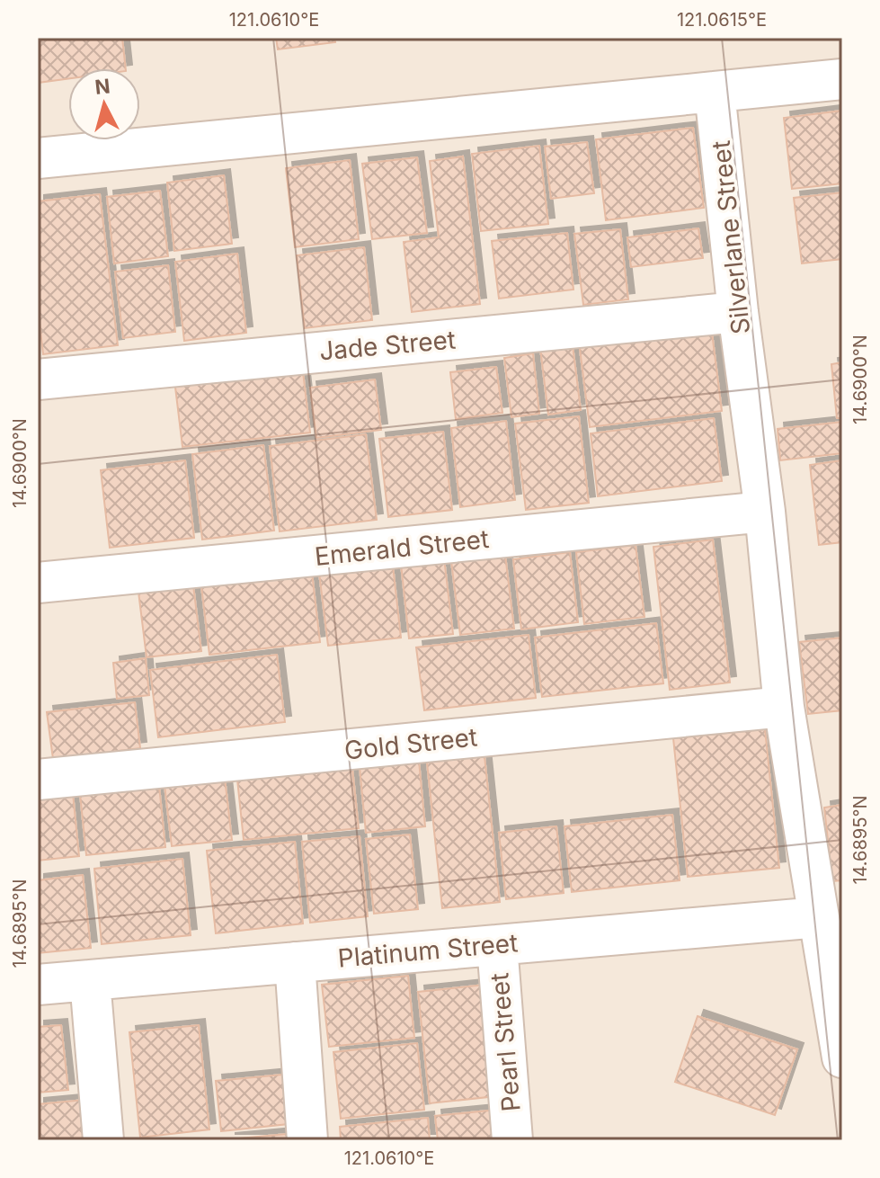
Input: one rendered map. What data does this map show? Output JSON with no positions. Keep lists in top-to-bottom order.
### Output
{
  "streets": {
    "street": [
      "Silverlane Street",
      "Jade Street",
      "Emerald Street",
      "Gold Street",
      "Platinum Street",
      "Pearl Street"
    ]
  },
  "crossings": [
    ["Silverlane Street", "Jade Street"],
    ["Silverlane Street", "Emerald Street"],
    ["Silverlane Street", "Gold Street"],
    ["Silverlane Street", "Platinum Street"],
    ["Platinum Street", "Pearl Street"]
  ],
  "north": "top",
  "coordinates": [
    "121.0610°E",
    "121.0615°E",
    "14.6900°N",
    "14.6895°N"
  ]
}
